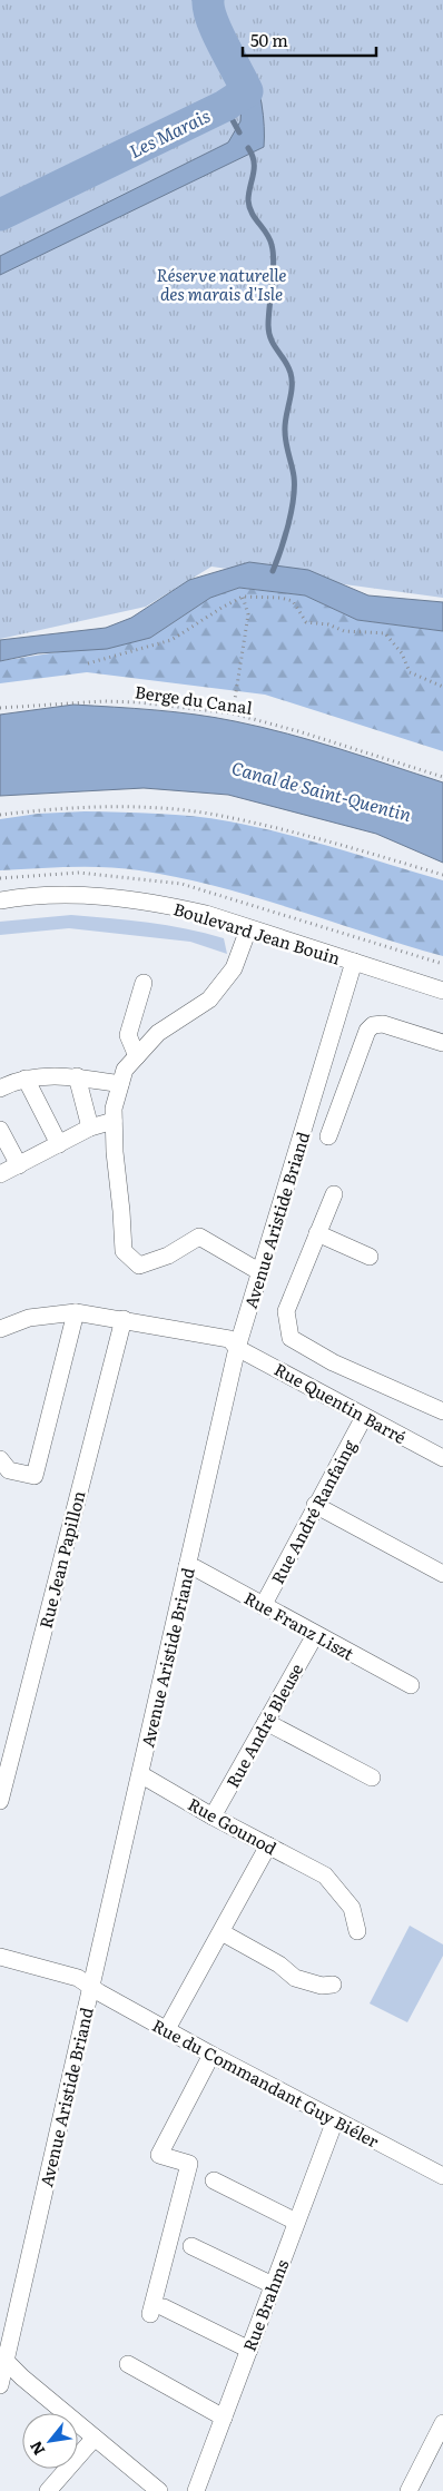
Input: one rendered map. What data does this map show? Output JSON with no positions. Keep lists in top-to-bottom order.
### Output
{
  "streets": {
    "street": [
      "Boulevard Jean Bouin",
      "Avenue Aristide Briand",
      "Rue Quentin Barré",
      "Rue André Ranfaing",
      "Rue Jean Papillon",
      "Rue Franz Liszt",
      "Rue André Bleuse",
      "Rue Gounod",
      "Rue du Commandant Guy Biéler",
      "Rue Brahms"
    ],
    "path": ["Berge du Canal"]
  },
  "crossings": [
    ["Boulevard Jean Bouin", "Avenue Aristide Briand"],
    ["Avenue Aristide Briand", "Rue Quentin Barré"],
    ["Avenue Aristide Briand", "Rue Franz Liszt"],
    ["Avenue Aristide Briand", "Rue Gounod"],
    ["Avenue Aristide Briand", "Rue du Commandant Guy Biéler"],
    ["Rue Quentin Barré", "Rue André Ranfaing"],
    ["Rue Quentin Barré", "Rue Jean Papillon"],
    ["Rue André Ranfaing", "Rue Franz Liszt"],
    ["Rue Franz Liszt", "Rue André Bleuse"],
    ["Rue André Bleuse", "Rue Gounod"],
    ["Rue du Commandant Guy Biéler", "Rue Brahms"]
  ],
  "water": ["Les Marais", "Canal de Saint-Quentin"],
  "parks": ["Réserve naturelle des marais d'Isle"],
  "scale_bar": "50 m",
  "north": "bottom left"
}
